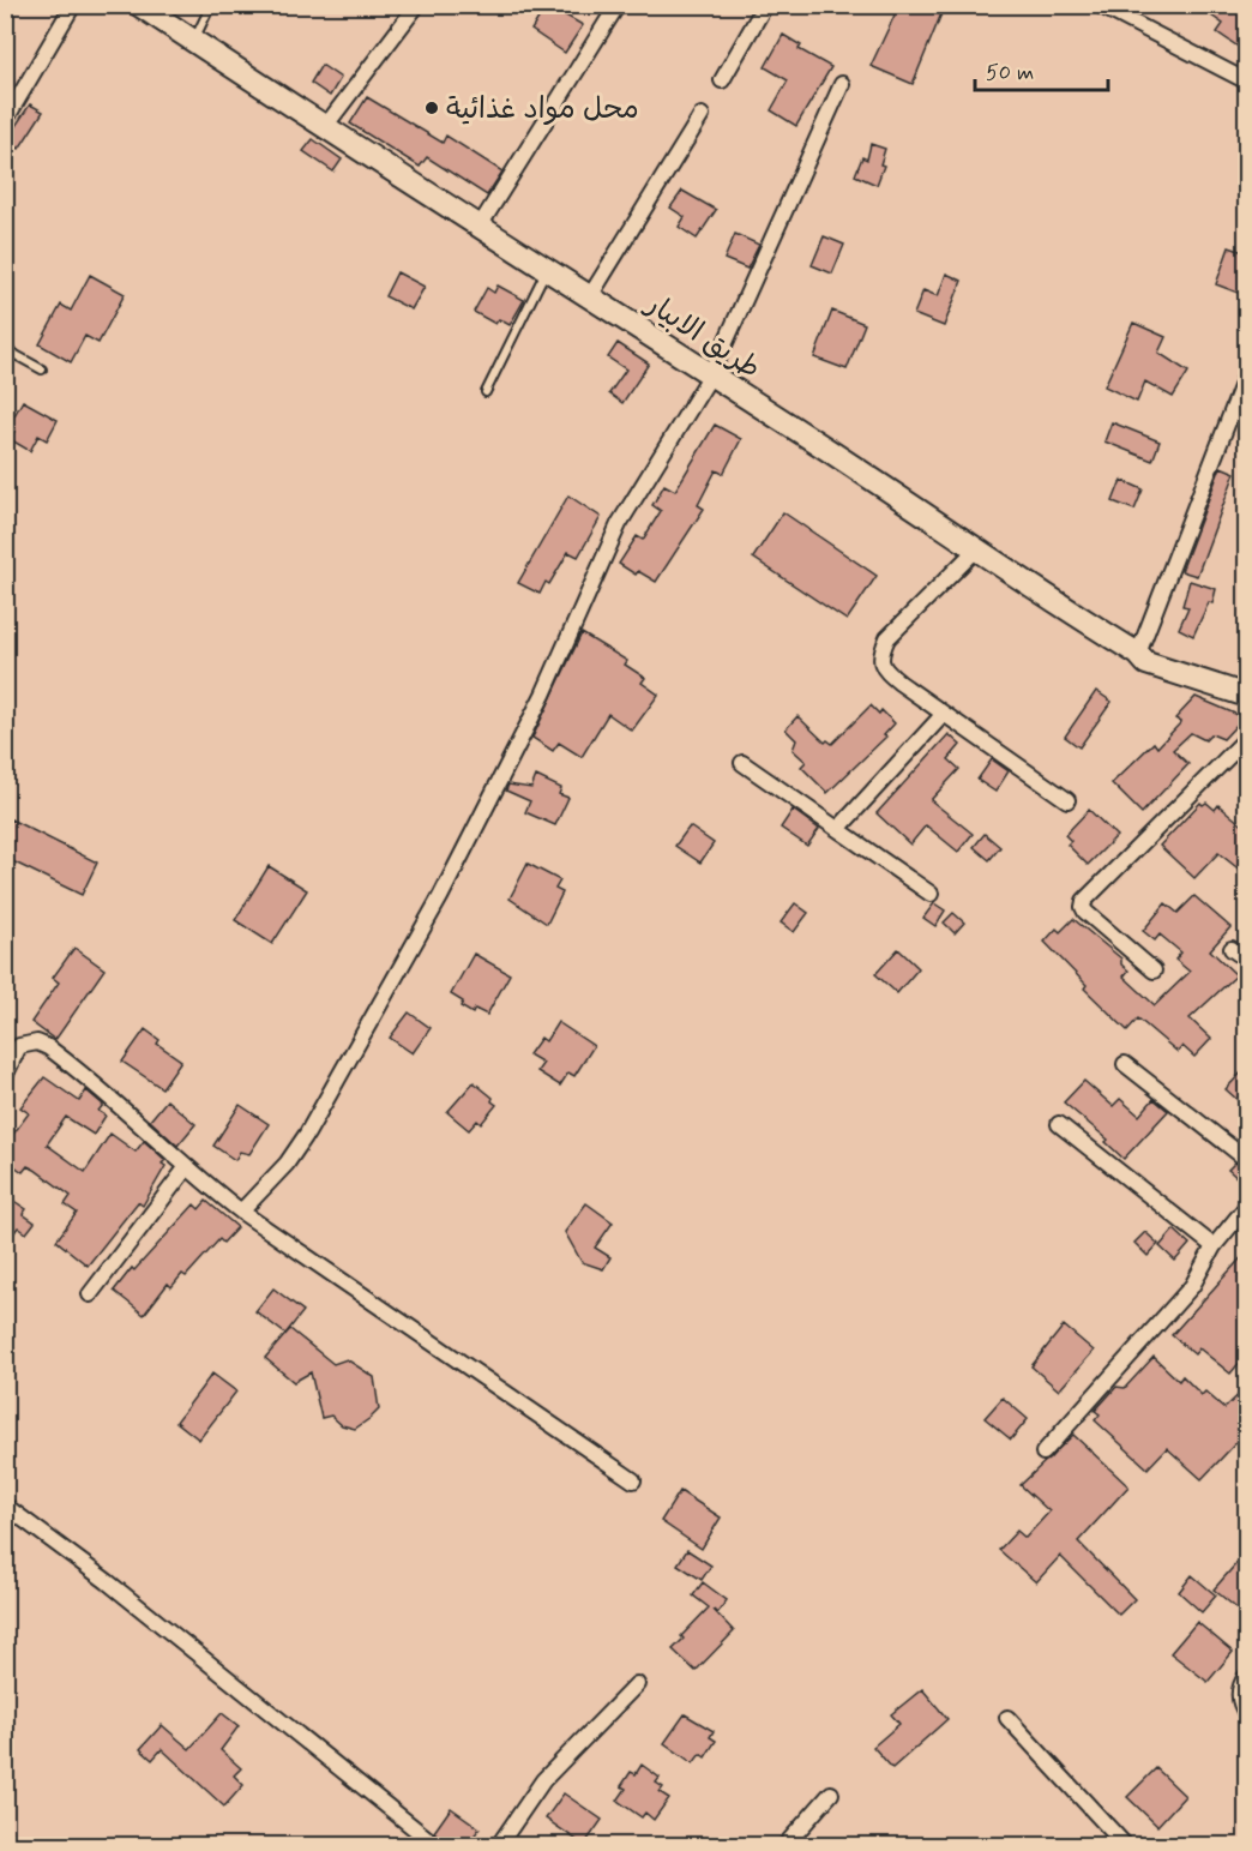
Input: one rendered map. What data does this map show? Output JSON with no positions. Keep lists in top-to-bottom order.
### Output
{
  "streets": {
    "main road": ["طريق الابيار"]
  },
  "places": ["محل مواد غذائية"],
  "scale_bar": "50 m"
}
